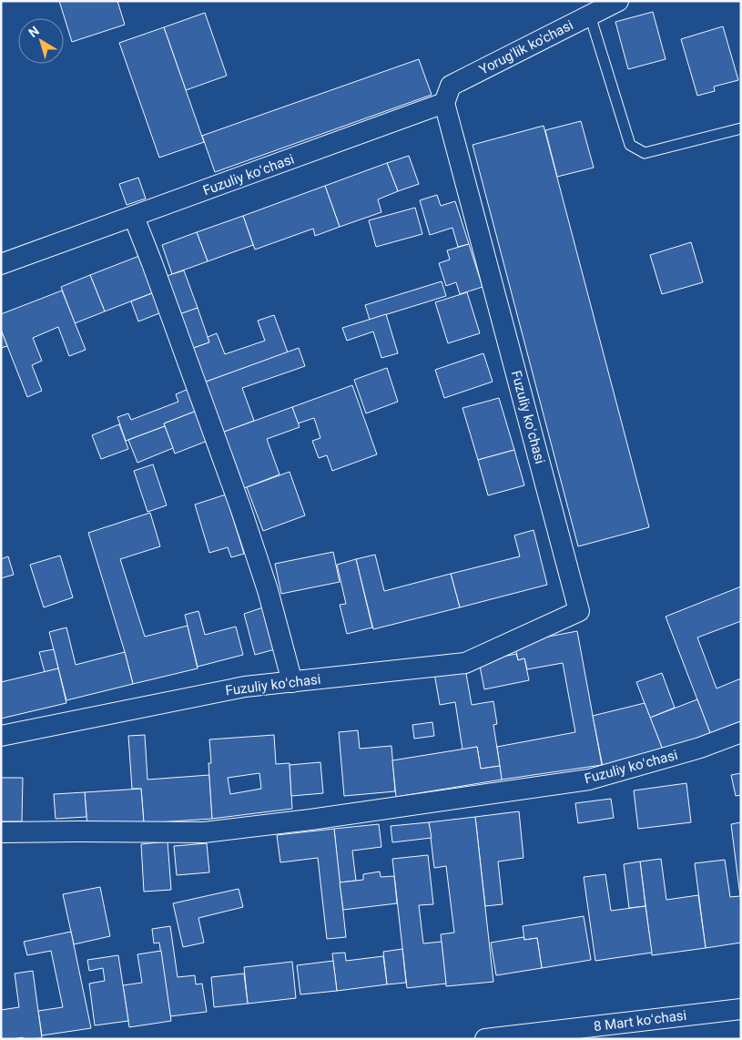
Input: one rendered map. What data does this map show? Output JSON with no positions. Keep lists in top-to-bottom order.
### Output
{
  "streets": {
    "street": ["Yorug'lik ko'chasi", "Fuzuliy koʻchasi", "8 Mart koʻchasi"]
  },
  "crossings": [
    ["Yorug'lik ko'chasi", "Fuzuliy koʻchasi"]
  ],
  "north": "top left"
}
